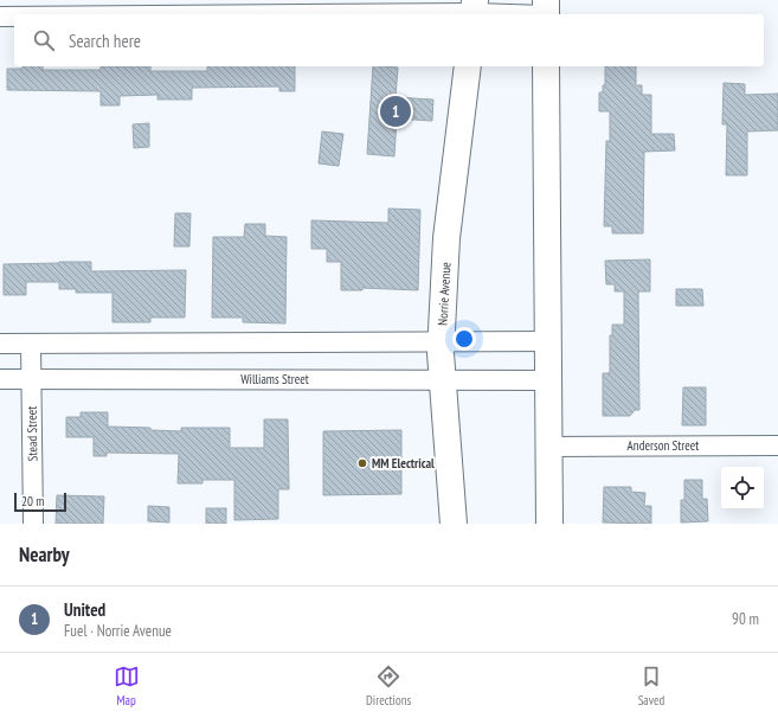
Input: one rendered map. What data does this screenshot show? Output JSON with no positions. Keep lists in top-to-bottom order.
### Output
{
  "streets": {
    "main road": ["Norrie Avenue"],
    "street": ["Williams Street", "Stead Street", "Anderson Street"]
  },
  "crossings": [
    ["Norrie Avenue", "Williams Street"],
    ["Williams Street", "Stead Street"]
  ],
  "places": ["MM Electrical"],
  "scale_bar": "20 m",
  "page": {
    "search": "Search here",
    "pins": "1",
    "scale": "20 m",
    "heading": "Nearby",
    "list": [
      {
        "mark": "1",
        "name": "United",
        "note": "Fuel · Norrie Avenue",
        "value": "90 m"
      }
    ],
    "nav": ["Map", "Directions", "Saved"]
  }
}
